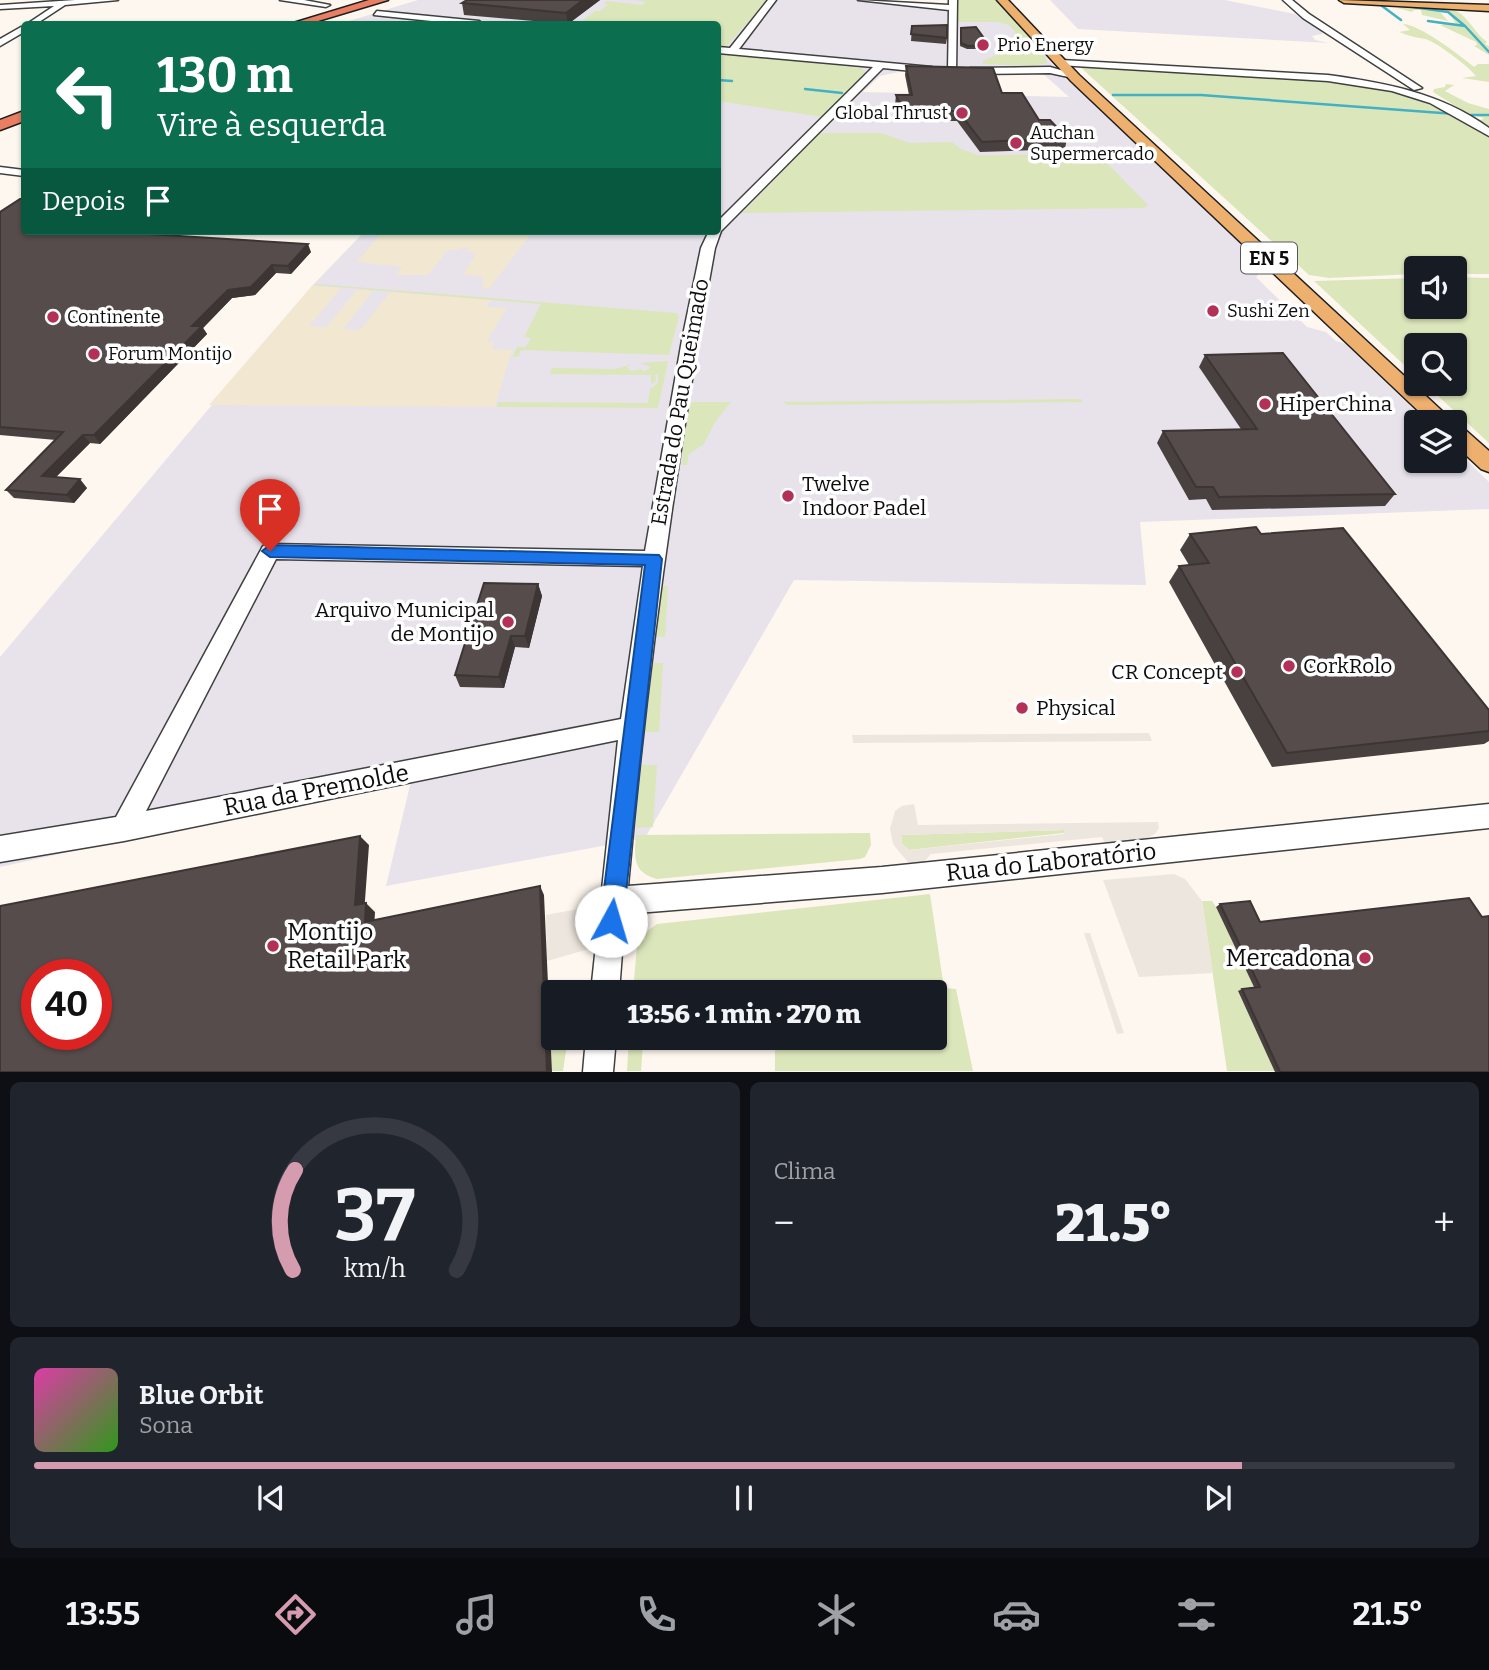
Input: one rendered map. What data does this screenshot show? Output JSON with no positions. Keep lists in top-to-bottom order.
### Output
{
  "streets": {
    "main road": ["EN 5"],
    "street": ["Estrada do Pau Queimado", "Rua da Premolde", "Rua do Laboratório"]
  },
  "crossings": [
    ["Estrada do Pau Queimado", "Rua da Premolde"],
    ["Estrada do Pau Queimado", "Rua do Laboratório"]
  ],
  "places": [
    "Prio Energy",
    "Global Thrust",
    "Auchan Supermercado",
    "Sushi Zen",
    "Continente",
    "Forum Montijo",
    "HiperChina",
    "Twelve Indoor Padel",
    "Arquivo Municipal de Montijo",
    "CorkRolo",
    "CR Concept",
    "Physical",
    "Montijo Retail Park",
    "Mercadona"
  ],
  "page": {
    "turn": ["130 m", "Vire à esquerda"],
    "then": "Depois",
    "limit": "40",
    "trip": "13:56 · 1 min · 270 m",
    "tile": "Clima",
    "heat": ["−", "21.5°", "+"],
    "song": ["Blue Orbit", "Sona"],
    "tabs": ["13:55", "21.5°"],
    "gauge": ["37", "km/h"]
  }
}
